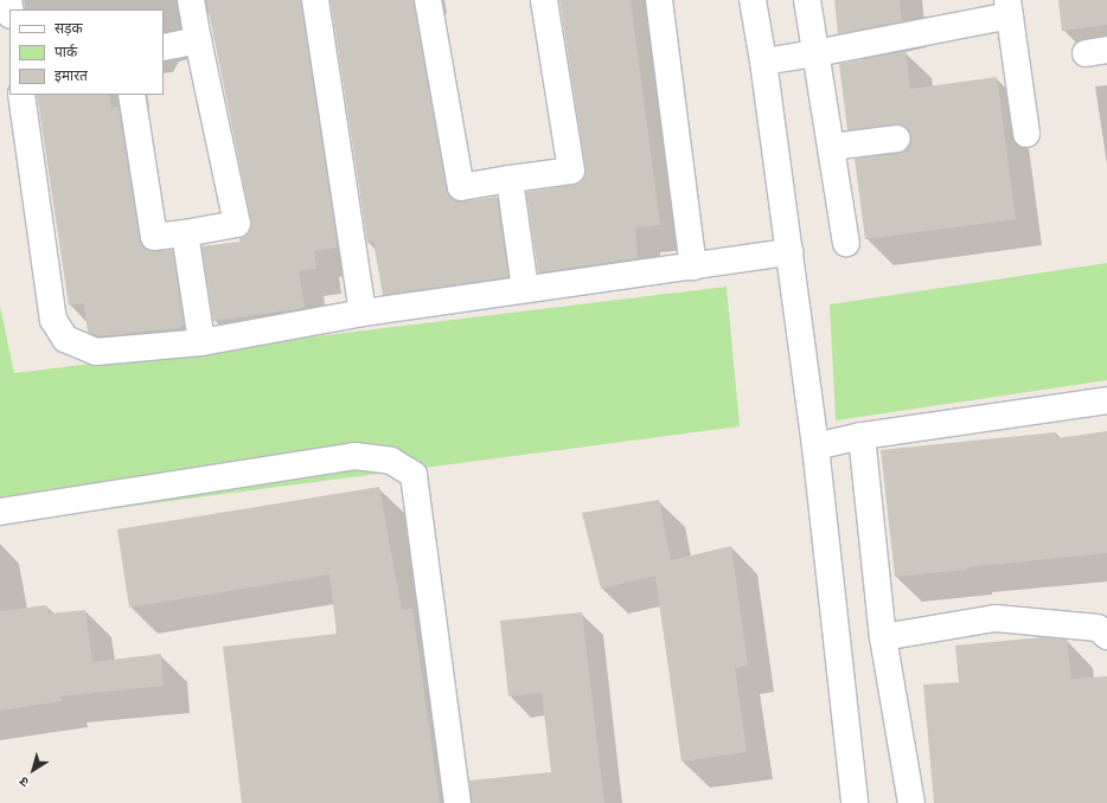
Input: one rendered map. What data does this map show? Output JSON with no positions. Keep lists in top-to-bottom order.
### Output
{
  "legend": ["सड़क", "पार्क", "इमारत"],
  "north": "bottom left"
}
